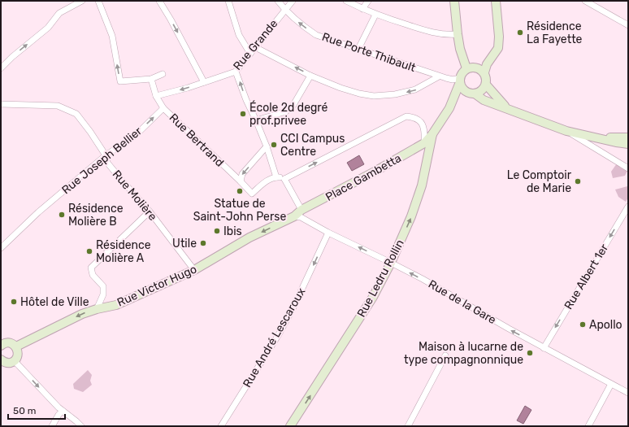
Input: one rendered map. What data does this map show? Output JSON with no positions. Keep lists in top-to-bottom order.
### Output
{
  "streets": {
    "main road": ["Place Gambetta", "Rue Ledru Rollin", "Rue Victor Hugo"],
    "street": [
      "Rue Grande",
      "Rue Porte Thibault",
      "Rue Bertrand",
      "Rue Joseph Bellier",
      "Rue Molière",
      "Rue Albert 1er",
      "Rue de la Gare",
      "Rue André Lescaroux"
    ]
  },
  "crossings": [
    ["Rue Grande", "Rue Porte Thibault"],
    ["Rue Grande", "Rue Bertrand"],
    ["Rue Porte Thibault", "Place Gambetta"],
    ["Rue Bertrand", "Rue Joseph Bellier"],
    ["Rue Joseph Bellier", "Rue Molière"],
    ["Place Gambetta", "Rue Ledru Rollin"],
    ["Place Gambetta", "Rue Victor Hugo"],
    ["Place Gambetta", "Rue de la Gare"],
    ["Rue Molière", "Rue Victor Hugo"],
    ["Rue Albert 1er", "Rue de la Gare"],
    ["Rue Ledru Rollin", "Rue de la Gare"],
    ["Rue Victor Hugo", "Rue de la Gare"],
    ["Rue de la Gare", "Rue André Lescaroux"]
  ],
  "one_way": [
    "Rue Albert 1er",
    "Rue Ledru Rollin",
    "Rue Victor Hugo",
    "Rue de la Gare",
    "Rue André Lescaroux"
  ],
  "places": [
    "Résidence La Fayette",
    "École 2d degré prof.privee",
    "CCI Campus Centre",
    "Le Comptoir de Marie",
    "Statue de Saint-John Perse",
    "Résidence Molière B",
    "Ibis",
    "Utile",
    "Résidence Molière A",
    "Hôtel de Ville",
    "Apollo",
    "Maison à lucarne de type compagnonnique"
  ],
  "scale_bar": "50 m"
}
